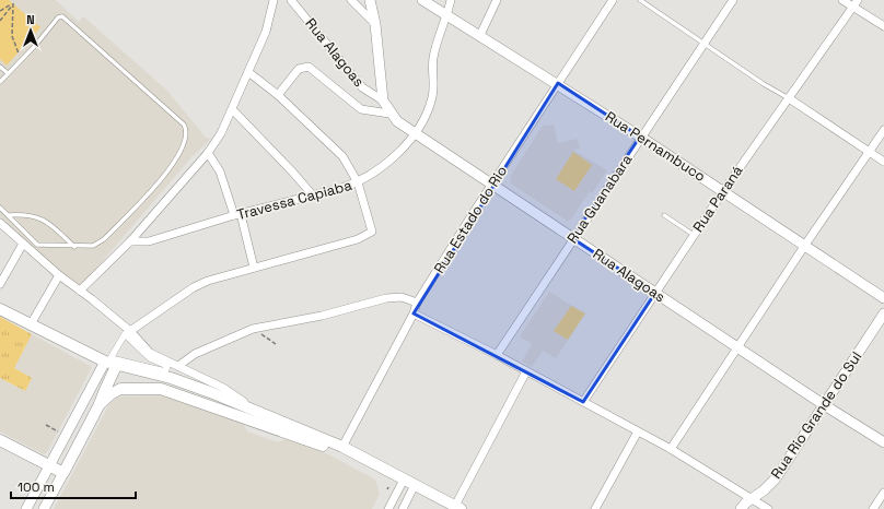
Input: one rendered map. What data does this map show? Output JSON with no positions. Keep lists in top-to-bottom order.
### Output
{
  "streets": {
    "street": [
      "Rua Alagoas",
      "Rua Pernambuco",
      "Rua Guanabara",
      "Rua Paraná",
      "Travessa Capiaba",
      "Rua Estado do Rio",
      "Rua Rio Grande do Sul"
    ]
  },
  "crossings": [
    ["Rua Alagoas", "Rua Guanabara"],
    ["Rua Alagoas", "Rua Paraná"],
    ["Rua Alagoas", "Travessa Capiaba"],
    ["Rua Alagoas", "Rua Estado do Rio"],
    ["Rua Alagoas", "Rua Rio Grande do Sul"],
    ["Rua Pernambuco", "Rua Guanabara"],
    ["Rua Pernambuco", "Rua Paraná"],
    ["Rua Pernambuco", "Travessa Capiaba"],
    ["Rua Pernambuco", "Rua Estado do Rio"]
  ],
  "scale_bar": "100 m",
  "north": "top"
}
